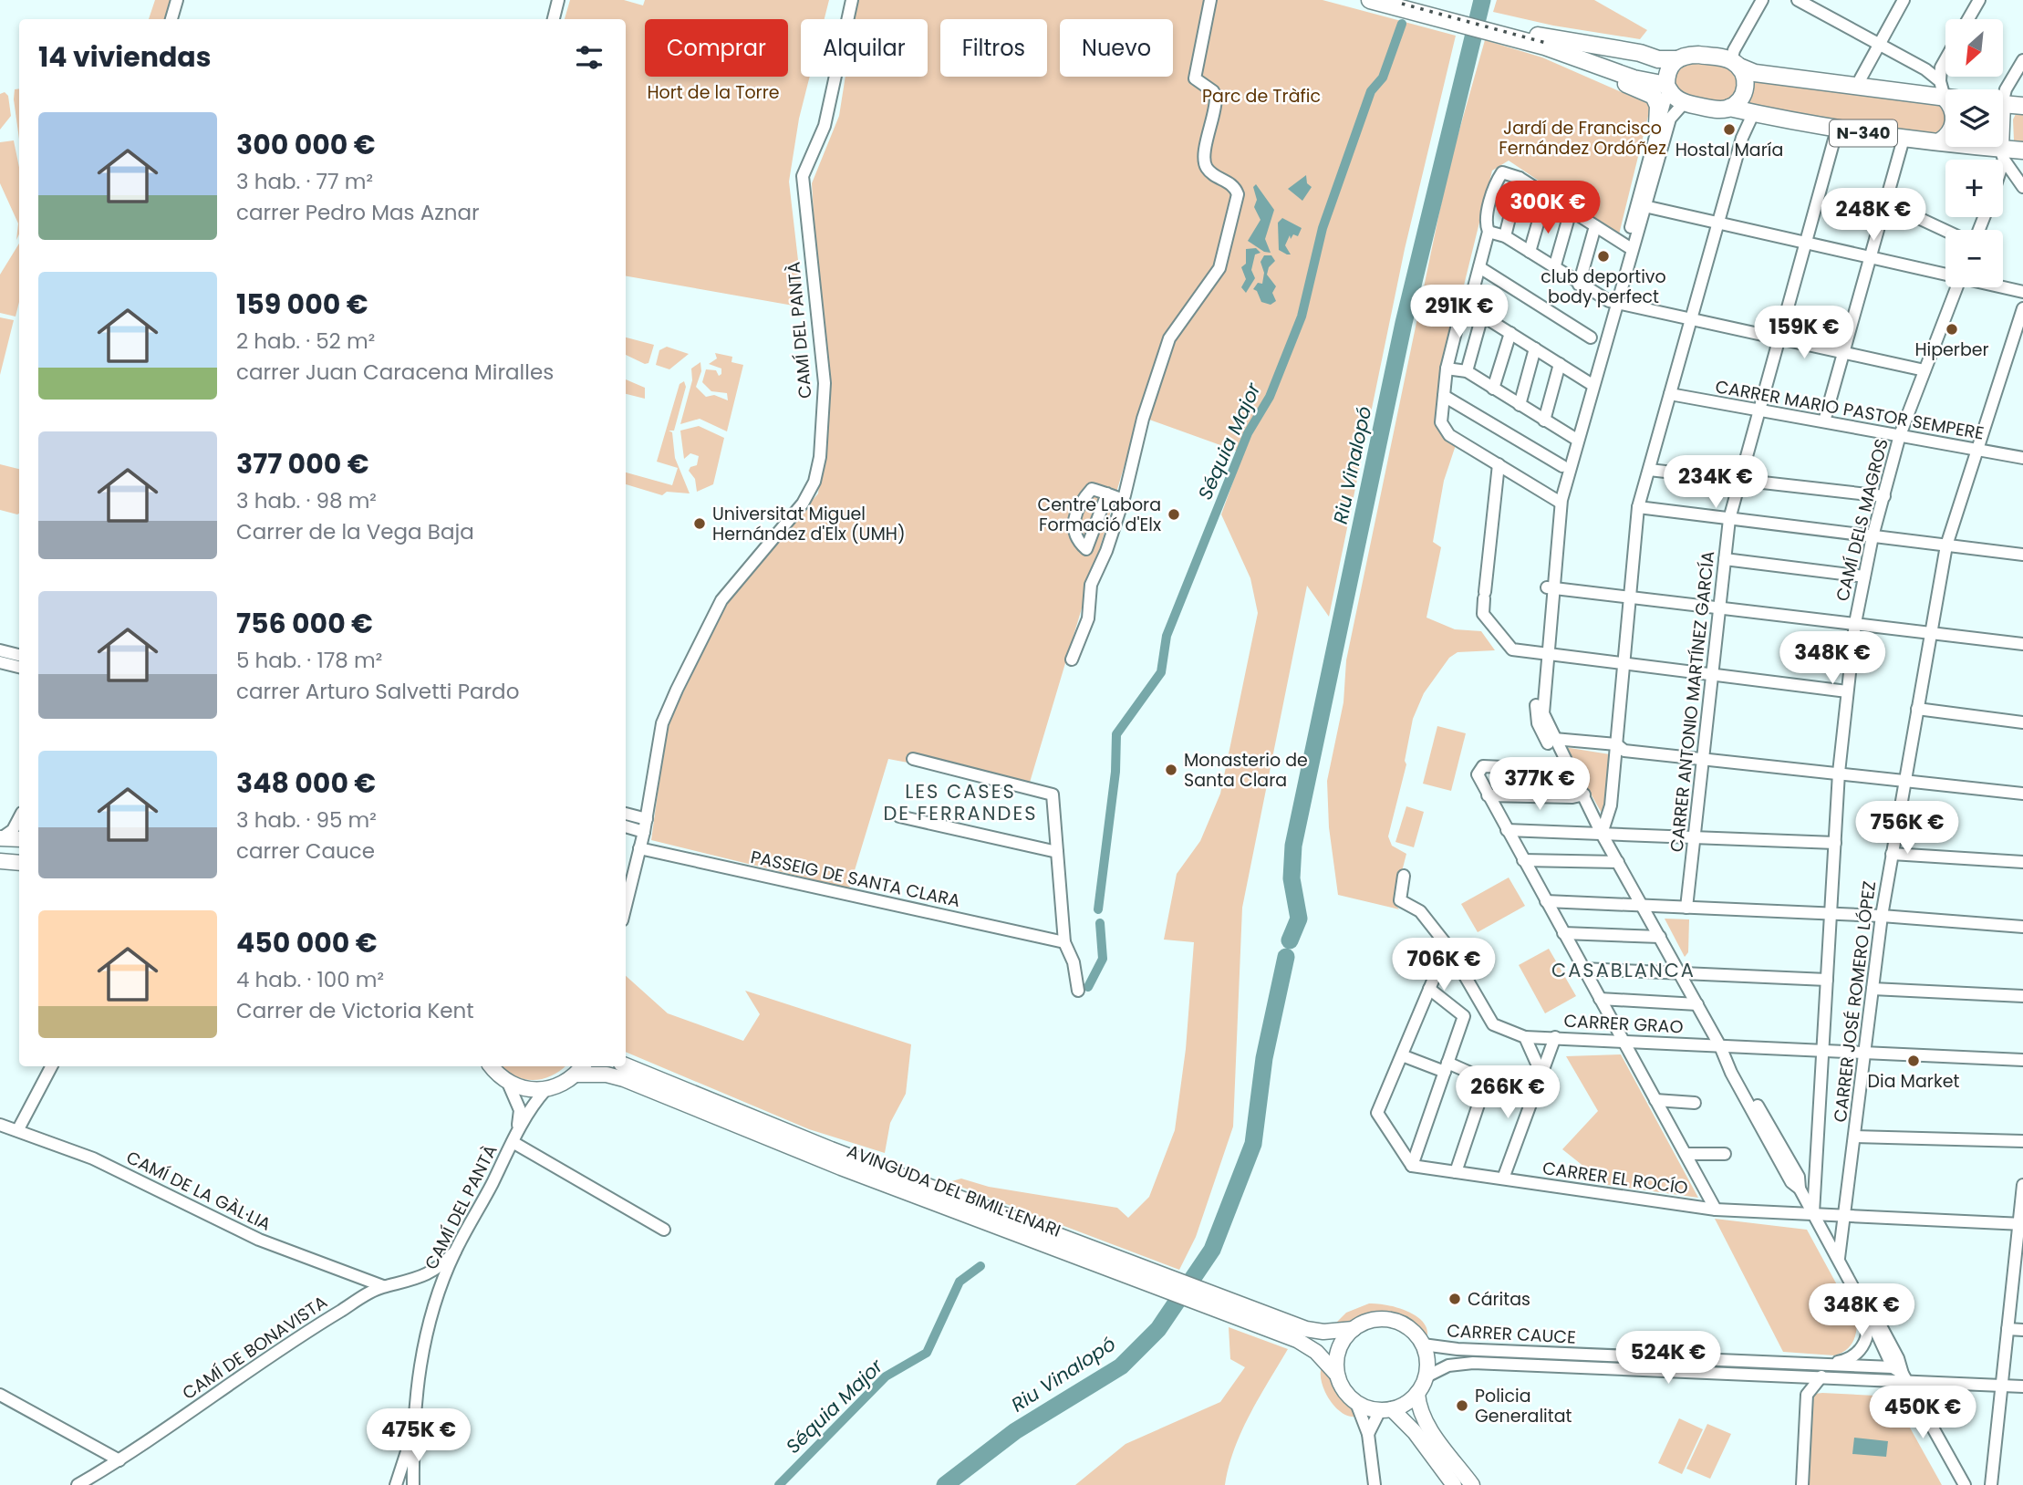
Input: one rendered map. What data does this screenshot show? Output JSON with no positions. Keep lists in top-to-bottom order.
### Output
{
  "streets": {
    "highway": ["N-340"],
    "main road": ["AVINGUDA DEL BIMIL·LENARI"],
    "street": [
      "CAMÍ DEL PANTÀ",
      "CARRER MARIO PASTOR SEMPERE",
      "CAMÍ DELS MAGROS",
      "CARRER ANTONIO MARTÍNEZ GARCÍA",
      "PASSEIG DE SANTA CLARA",
      "CARRER JOSÉ ROMERO LÓPEZ",
      "CARRER GRAO",
      "CARRER EL ROCÍO",
      "CAMÍ DE LA GÀL·LIA",
      "CARRER CAUCE",
      "CAMÍ DE BONAVISTA"
    ]
  },
  "crossings": [
    ["N-340", "CARRER ANTONIO MARTÍNEZ GARCÍA"],
    ["CAMÍ DEL PANTÀ", "PASSEIG DE SANTA CLARA"],
    ["CAMÍ DEL PANTÀ", "CAMÍ DE BONAVISTA"],
    ["CARRER MARIO PASTOR SEMPERE", "CAMÍ DELS MAGROS"],
    ["CARRER MARIO PASTOR SEMPERE", "CARRER ANTONIO MARTÍNEZ GARCÍA"],
    ["CARRER MARIO PASTOR SEMPERE", "CARRER JOSÉ ROMERO LÓPEZ"],
    ["CAMÍ DELS MAGROS", "CARRER GRAO"],
    ["CAMÍ DELS MAGROS", "CARRER EL ROCÍO"],
    ["CARRER JOSÉ ROMERO LÓPEZ", "CARRER GRAO"],
    ["CARRER JOSÉ ROMERO LÓPEZ", "CARRER EL ROCÍO"],
    ["CAMÍ DE LA GÀL·LIA", "CAMÍ DE BONAVISTA"],
    ["AVINGUDA DEL BIMIL·LENARI", "CARRER CAUCE"]
  ],
  "districts": ["LES CASES DE FERRANDES", "CASABLANCA"],
  "water": ["Séquia Major", "Riu Vinalopó"],
  "parks": ["Hort de la Torre", "Parc de Tràfic", "Jardí de Francisco Fernández Ordóñez"],
  "places": [
    "Hostal María",
    "club deportivo body perfect",
    "Hiperber",
    "Centre Labora Formació d'Elx",
    "Universitat Miguel Hernández d'Elx (UMH)",
    "Monasterio de Santa Clara",
    "Dia Market",
    "Cáritas",
    "Policia Generalitat"
  ],
  "north": "bottom left",
  "page": {
    "map_buttons": ["+", "−"],
    "chip": [
      "Comprar",
      "Alquilar",
      "Filtros",
      "Nuevo"
    ],
    "heading": "14 viviendas",
    "list": [
      {
        "name": "300 000 €",
        "note": "3 hab. · 77 m² · carrer Pedro Mas Aznar"
      },
      {
        "name": "159 000 €",
        "note": "2 hab. · 52 m² · carrer Juan Caracena Miralles"
      },
      {
        "name": "377 000 €",
        "note": "3 hab. · 98 m² · Carrer de la Vega Baja"
      },
      {
        "name": "756 000 €",
        "note": "5 hab. · 178 m² · carrer Arturo Salvetti Pardo"
      },
      {
        "name": "348 000 €",
        "note": "3 hab. · 95 m² · carrer Cauce"
      },
      {
        "name": "450 000 €",
        "note": "4 hab. · 100 m² · Carrer de Victoria Kent"
      }
    ],
    "price": [
      "300K €",
      "248K €",
      "291K €",
      "159K €",
      "234K €",
      "348K €",
      "377K €",
      "756K €",
      "706K €",
      "266K €",
      "348K €",
      "524K €",
      "450K €",
      "475K €"
    ]
  }
}
